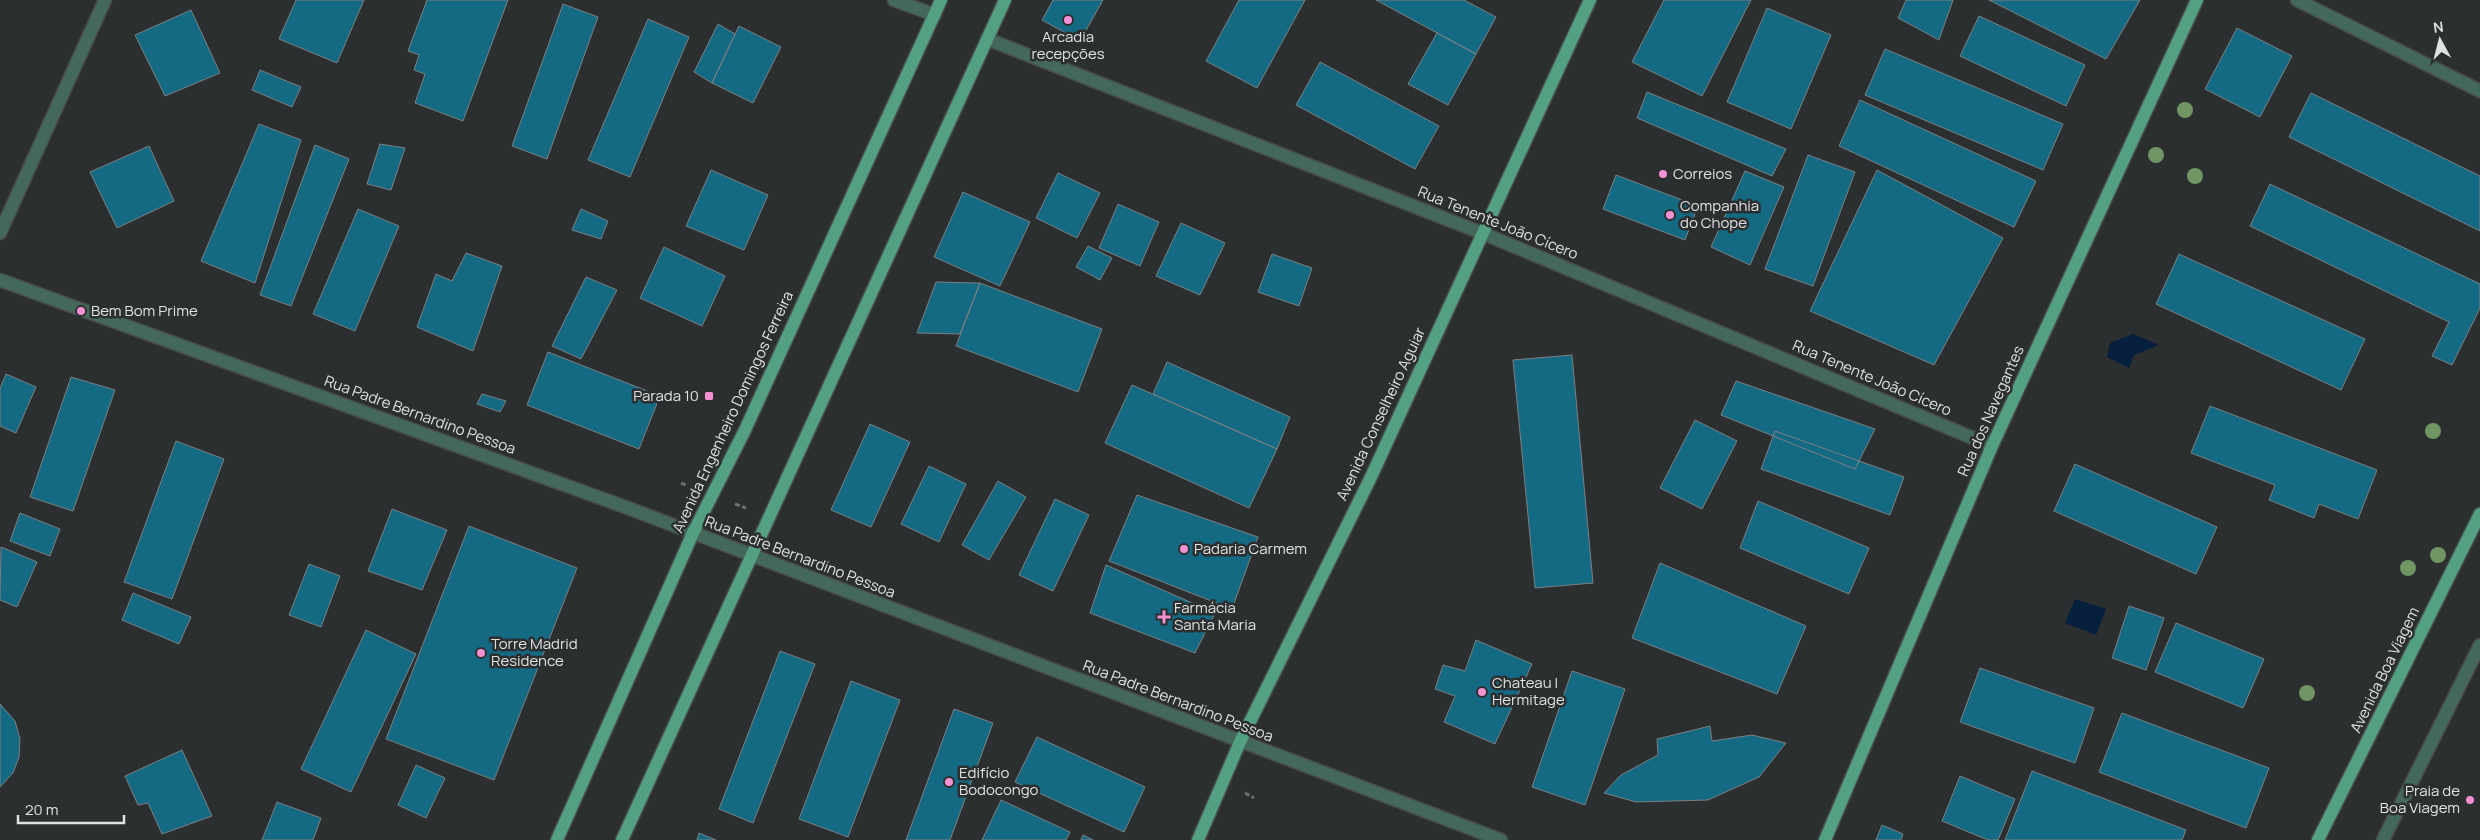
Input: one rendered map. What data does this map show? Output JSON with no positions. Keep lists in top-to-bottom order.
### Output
{
  "streets": {
    "main road": [
      "Rua dos Navegantes",
      "Avenida Engenheiro Domingos Ferreira",
      "Avenida Conselheiro Aguiar",
      "Avenida Boa Viagem"
    ],
    "street": ["Rua Tenente João Cícero", "Rua Padre Bernardino Pessoa"]
  },
  "crossings": [
    ["Rua Tenente João Cícero", "Rua dos Navegantes"],
    ["Rua Tenente João Cícero", "Avenida Conselheiro Aguiar"],
    ["Avenida Engenheiro Domingos Ferreira", "Rua Padre Bernardino Pessoa"],
    ["Avenida Conselheiro Aguiar", "Rua Padre Bernardino Pessoa"]
  ],
  "places": {
    "other": [
      "Arcadia recepções",
      "Correios",
      "Companhia do Chope",
      "Bem Bom Prime",
      "Padaria Carmem",
      "Torre Madrid Residence",
      "Chateau l Hermitage",
      "Edifício Bodocongo",
      "Praia de Boa Viagem"
    ],
    "transit": ["Parada 10"],
    "health": ["Farmácia Santa Maria"]
  },
  "scale_bar": "20 m",
  "north": "top"
}
